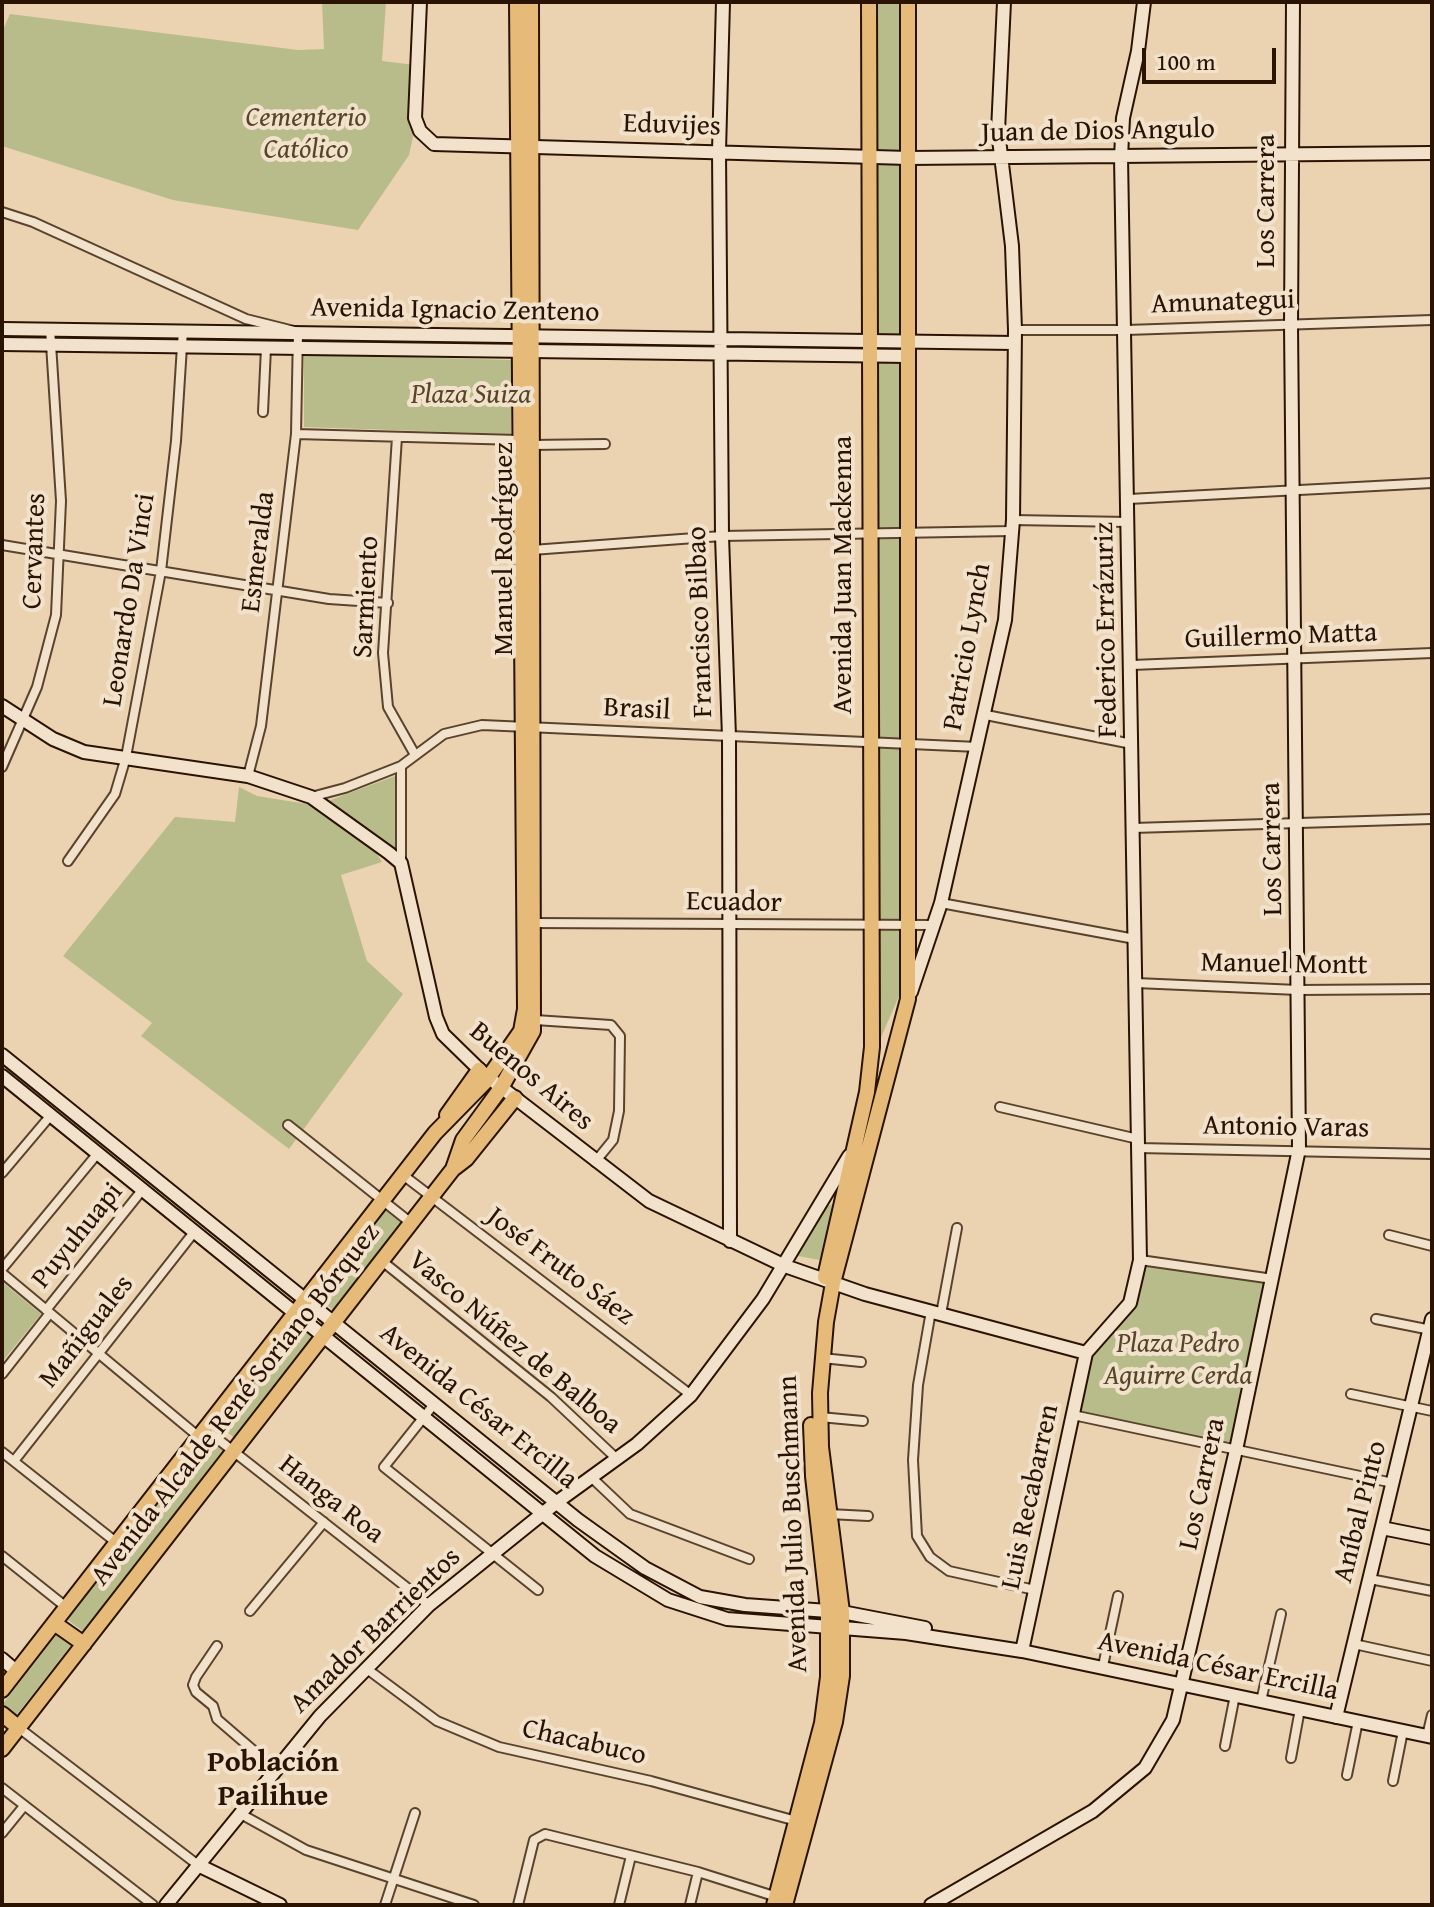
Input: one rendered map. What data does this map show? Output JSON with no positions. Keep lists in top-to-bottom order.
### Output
{
  "streets": {
    "main road": [
      "Manuel Rodríguez",
      "Avenida Juan Mackenna",
      "Patricio Lynch",
      "Avenida Alcalde René Soriano Bórquez",
      "Avenida Julio Buschmann"
    ],
    "street": [
      "Eduvijes",
      "Juan de Dios Angulo",
      "Los Carrera",
      "Amunategui",
      "Avenida Ignacio Zenteno",
      "Cervantes",
      "Esmeralda",
      "Sarmiento",
      "Leonardo Da Vinci",
      "Francisco Bilbao",
      "Federico Errázuriz",
      "Guillermo Matta",
      "Brasil",
      "Ecuador",
      "Manuel Montt",
      "Buenos Aires",
      "Antonio Varas",
      "Puyuhuapi",
      "José Fruto Sáez",
      "Mañiguales",
      "Vasco Núñez de Balboa",
      "Avenida César Ercilla",
      "Luis Recabarren",
      "Hanga Roa",
      "Aníbal Pinto",
      "Amador Barrientos",
      "Chacabuco"
    ]
  },
  "crossings": [
    ["Eduvijes", "Juan de Dios Angulo"],
    ["Eduvijes", "Manuel Rodríguez"],
    ["Eduvijes", "Avenida Juan Mackenna"],
    ["Eduvijes", "Francisco Bilbao"],
    ["Juan de Dios Angulo", "Los Carrera"],
    ["Juan de Dios Angulo", "Federico Errázuriz"],
    ["Juan de Dios Angulo", "Patricio Lynch"],
    ["Los Carrera", "Amunategui"],
    ["Los Carrera", "Guillermo Matta"],
    ["Los Carrera", "Manuel Montt"],
    ["Los Carrera", "Antonio Varas"],
    ["Los Carrera", "Avenida César Ercilla"],
    ["Amunategui", "Avenida Ignacio Zenteno"],
    ["Amunategui", "Federico Errázuriz"],
    ["Amunategui", "Patricio Lynch"],
    ["Avenida Ignacio Zenteno", "Manuel Rodríguez"],
    ["Avenida Ignacio Zenteno", "Cervantes"],
    ["Avenida Ignacio Zenteno", "Esmeralda"],
    ["Avenida Ignacio Zenteno", "Avenida Juan Mackenna"],
    ["Avenida Ignacio Zenteno", "Leonardo Da Vinci"],
    ["Avenida Ignacio Zenteno", "Francisco Bilbao"],
    ["Manuel Rodríguez", "Brasil"],
    ["Manuel Rodríguez", "Ecuador"],
    ["Manuel Rodríguez", "Buenos Aires"],
    ["Manuel Rodríguez", "Avenida Alcalde René Soriano Bórquez"],
    ["Avenida Juan Mackenna", "Patricio Lynch"],
    ["Avenida Juan Mackenna", "Brasil"],
    ["Avenida Juan Mackenna", "Ecuador"],
    ["Avenida Juan Mackenna", "Buenos Aires"],
    ["Avenida Juan Mackenna", "Avenida Julio Buschmann"],
    ["Avenida Juan Mackenna", "Amador Barrientos"],
    ["Sarmiento", "Brasil"],
    ["Francisco Bilbao", "Brasil"],
    ["Francisco Bilbao", "Ecuador"],
    ["Francisco Bilbao", "Buenos Aires"],
    ["Federico Errázuriz", "Guillermo Matta"],
    ["Federico Errázuriz", "Manuel Montt"],
    ["Federico Errázuriz", "Buenos Aires"],
    ["Federico Errázuriz", "Antonio Varas"],
    ["Federico Errázuriz", "Luis Recabarren"],
    ["Patricio Lynch", "Brasil"],
    ["Patricio Lynch", "Ecuador"],
    ["Patricio Lynch", "Buenos Aires"],
    ["Patricio Lynch", "Avenida Julio Buschmann"],
    ["Brasil", "Buenos Aires"],
    ["Buenos Aires", "Avenida Alcalde René Soriano Bórquez"],
    ["Buenos Aires", "Luis Recabarren"],
    ["Buenos Aires", "Avenida Julio Buschmann"],
    ["Buenos Aires", "Amador Barrientos"],
    ["Puyuhuapi", "Avenida César Ercilla"],
    ["Puyuhuapi", "Hanga Roa"],
    ["José Fruto Sáez", "Avenida Alcalde René Soriano Bórquez"],
    ["José Fruto Sáez", "Amador Barrientos"],
    ["Mañiguales", "Avenida César Ercilla"],
    ["Mañiguales", "Hanga Roa"],
    ["Vasco Núñez de Balboa", "Avenida Alcalde René Soriano Bórquez"],
    ["Vasco Núñez de Balboa", "Amador Barrientos"],
    ["Avenida Alcalde René Soriano Bórquez", "Avenida César Ercilla"],
    ["Avenida Alcalde René Soriano Bórquez", "Hanga Roa"],
    ["Avenida César Ercilla", "Luis Recabarren"],
    ["Avenida César Ercilla", "Aníbal Pinto"],
    ["Avenida César Ercilla", "Avenida Julio Buschmann"],
    ["Avenida César Ercilla", "Amador Barrientos"],
    ["Hanga Roa", "Amador Barrientos"],
    ["Avenida Julio Buschmann", "Chacabuco"],
    ["Amador Barrientos", "Chacabuco"]
  ],
  "districts": ["Población Pailihue"],
  "parks": ["Cementerio Católico", "Plaza Suiza", "Plaza Pedro Aguirre Cerda"],
  "scale_bar": "100 m"
}
